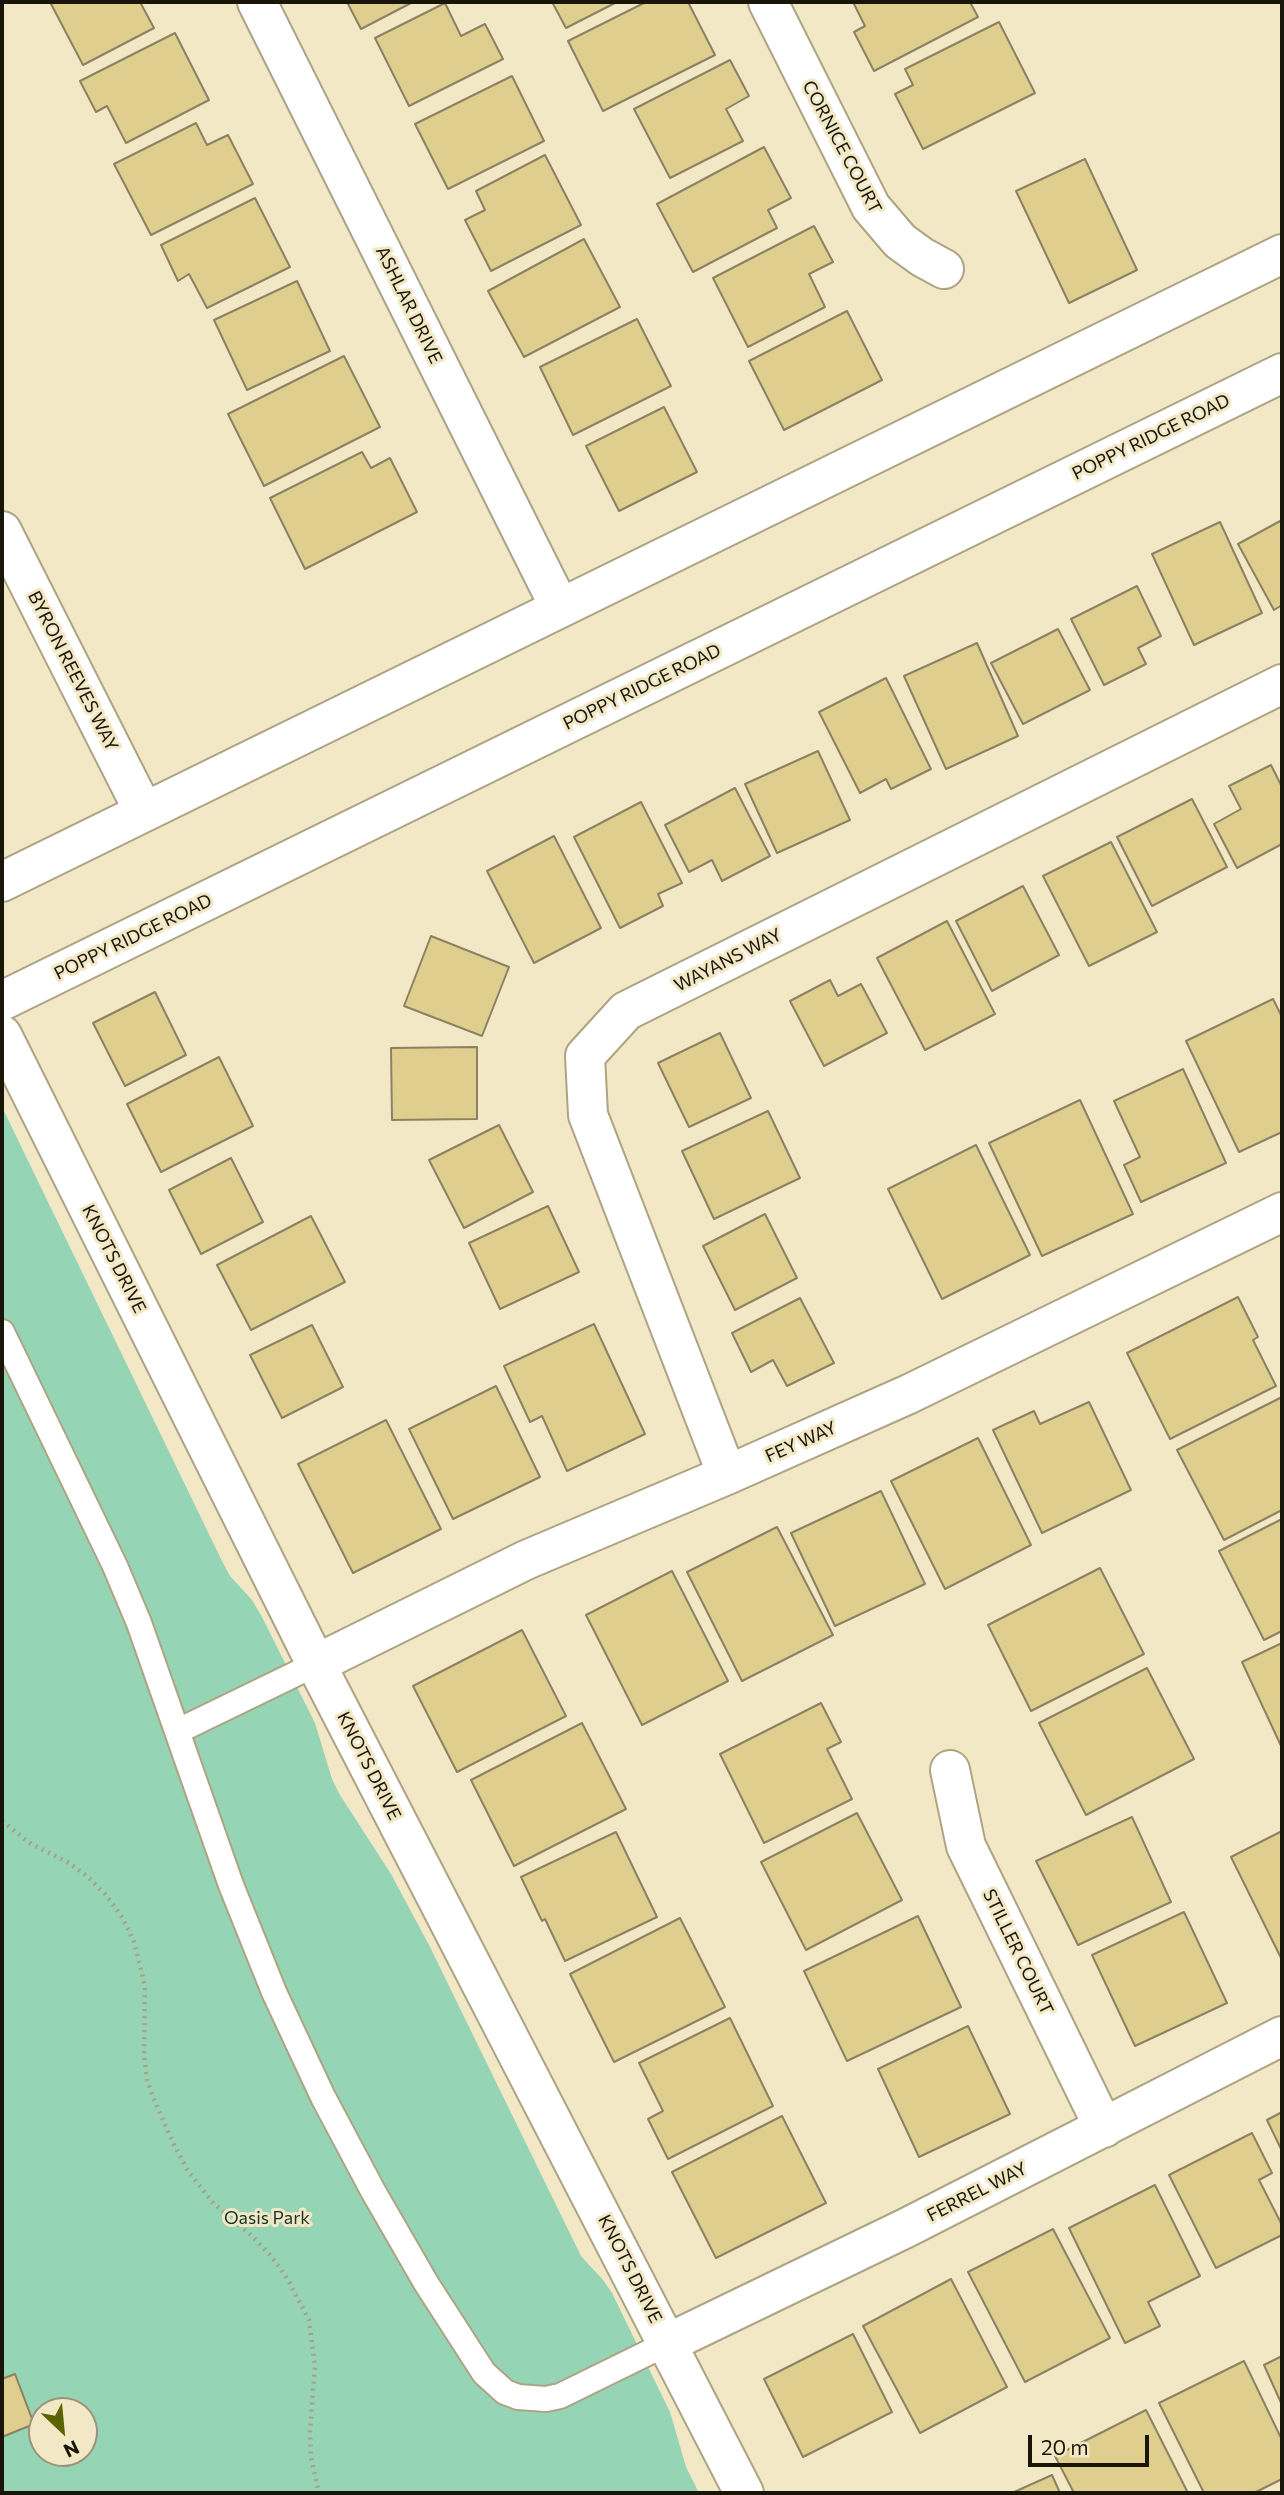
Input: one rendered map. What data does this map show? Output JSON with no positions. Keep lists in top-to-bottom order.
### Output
{
  "streets": {
    "street": [
      "CORNICE COURT",
      "ASHLAR DRIVE",
      "POPPY RIDGE ROAD",
      "BYRON REEVES WAY",
      "WAYANS WAY",
      "KNOTS DRIVE",
      "FEY WAY",
      "STILLER COURT",
      "FERREL WAY"
    ]
  },
  "crossings": [
    ["WAYANS WAY", "FEY WAY"],
    ["KNOTS DRIVE", "FEY WAY"],
    ["KNOTS DRIVE", "FERREL WAY"],
    ["STILLER COURT", "FERREL WAY"]
  ],
  "parks": ["Oasis Park"],
  "scale_bar": "20 m",
  "north": "bottom right"
}
